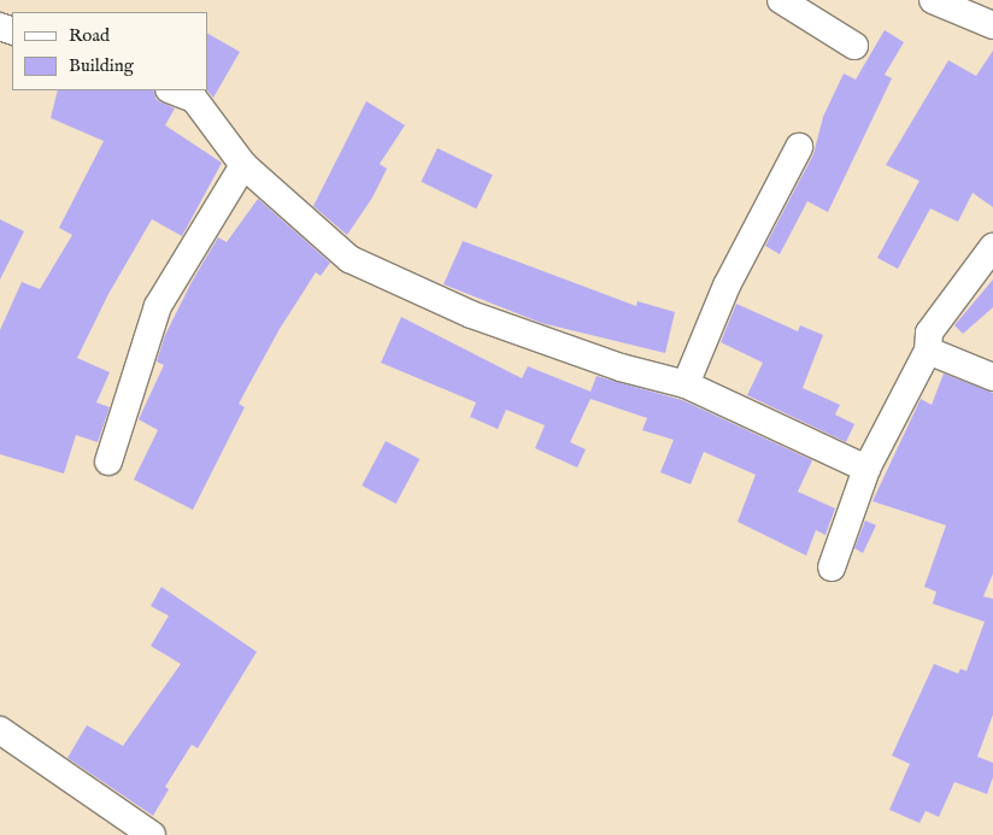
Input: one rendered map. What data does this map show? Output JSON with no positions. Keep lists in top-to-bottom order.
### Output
{
  "legend": ["Road", "Building"]
}
